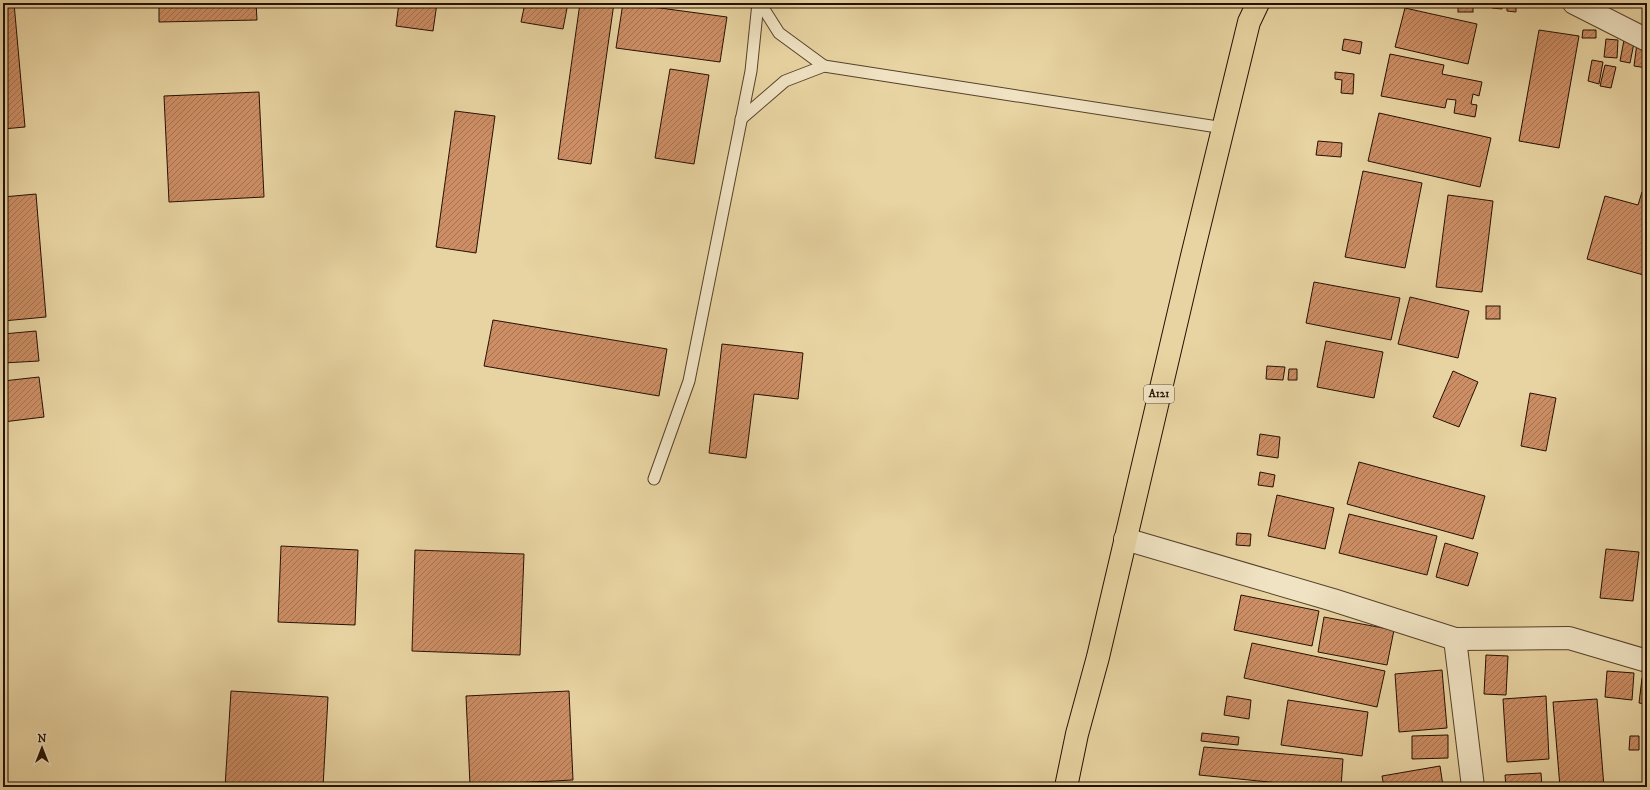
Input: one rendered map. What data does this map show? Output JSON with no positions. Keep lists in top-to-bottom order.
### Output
{
  "streets": {
    "main road": ["A121"]
  },
  "north": "top"
}
